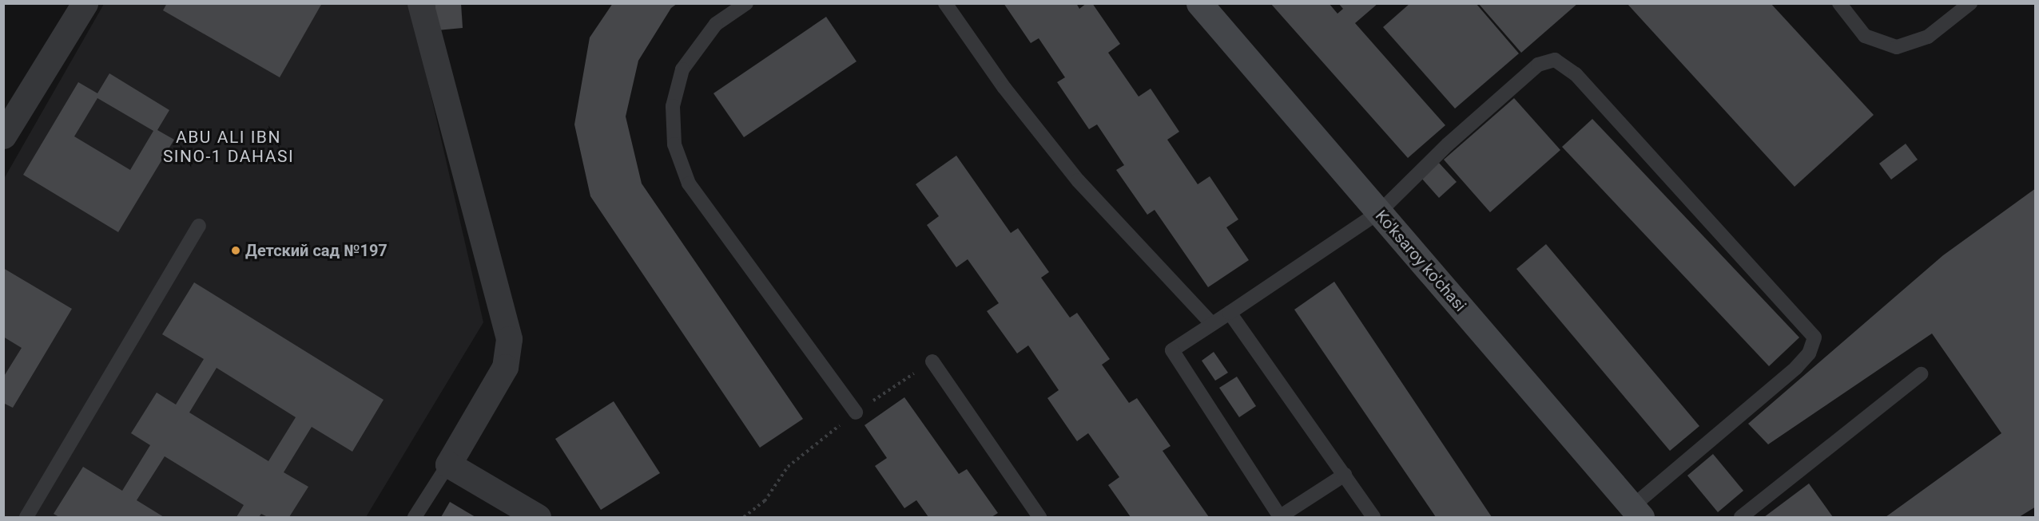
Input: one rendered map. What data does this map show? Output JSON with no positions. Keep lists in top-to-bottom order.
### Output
{
  "streets": {
    "street": ["Ko'ksaroy ko'chasi"]
  },
  "districts": ["ABU ALI IBN SINO-1 DAHASI"],
  "places": ["Детский сад №197"]
}
